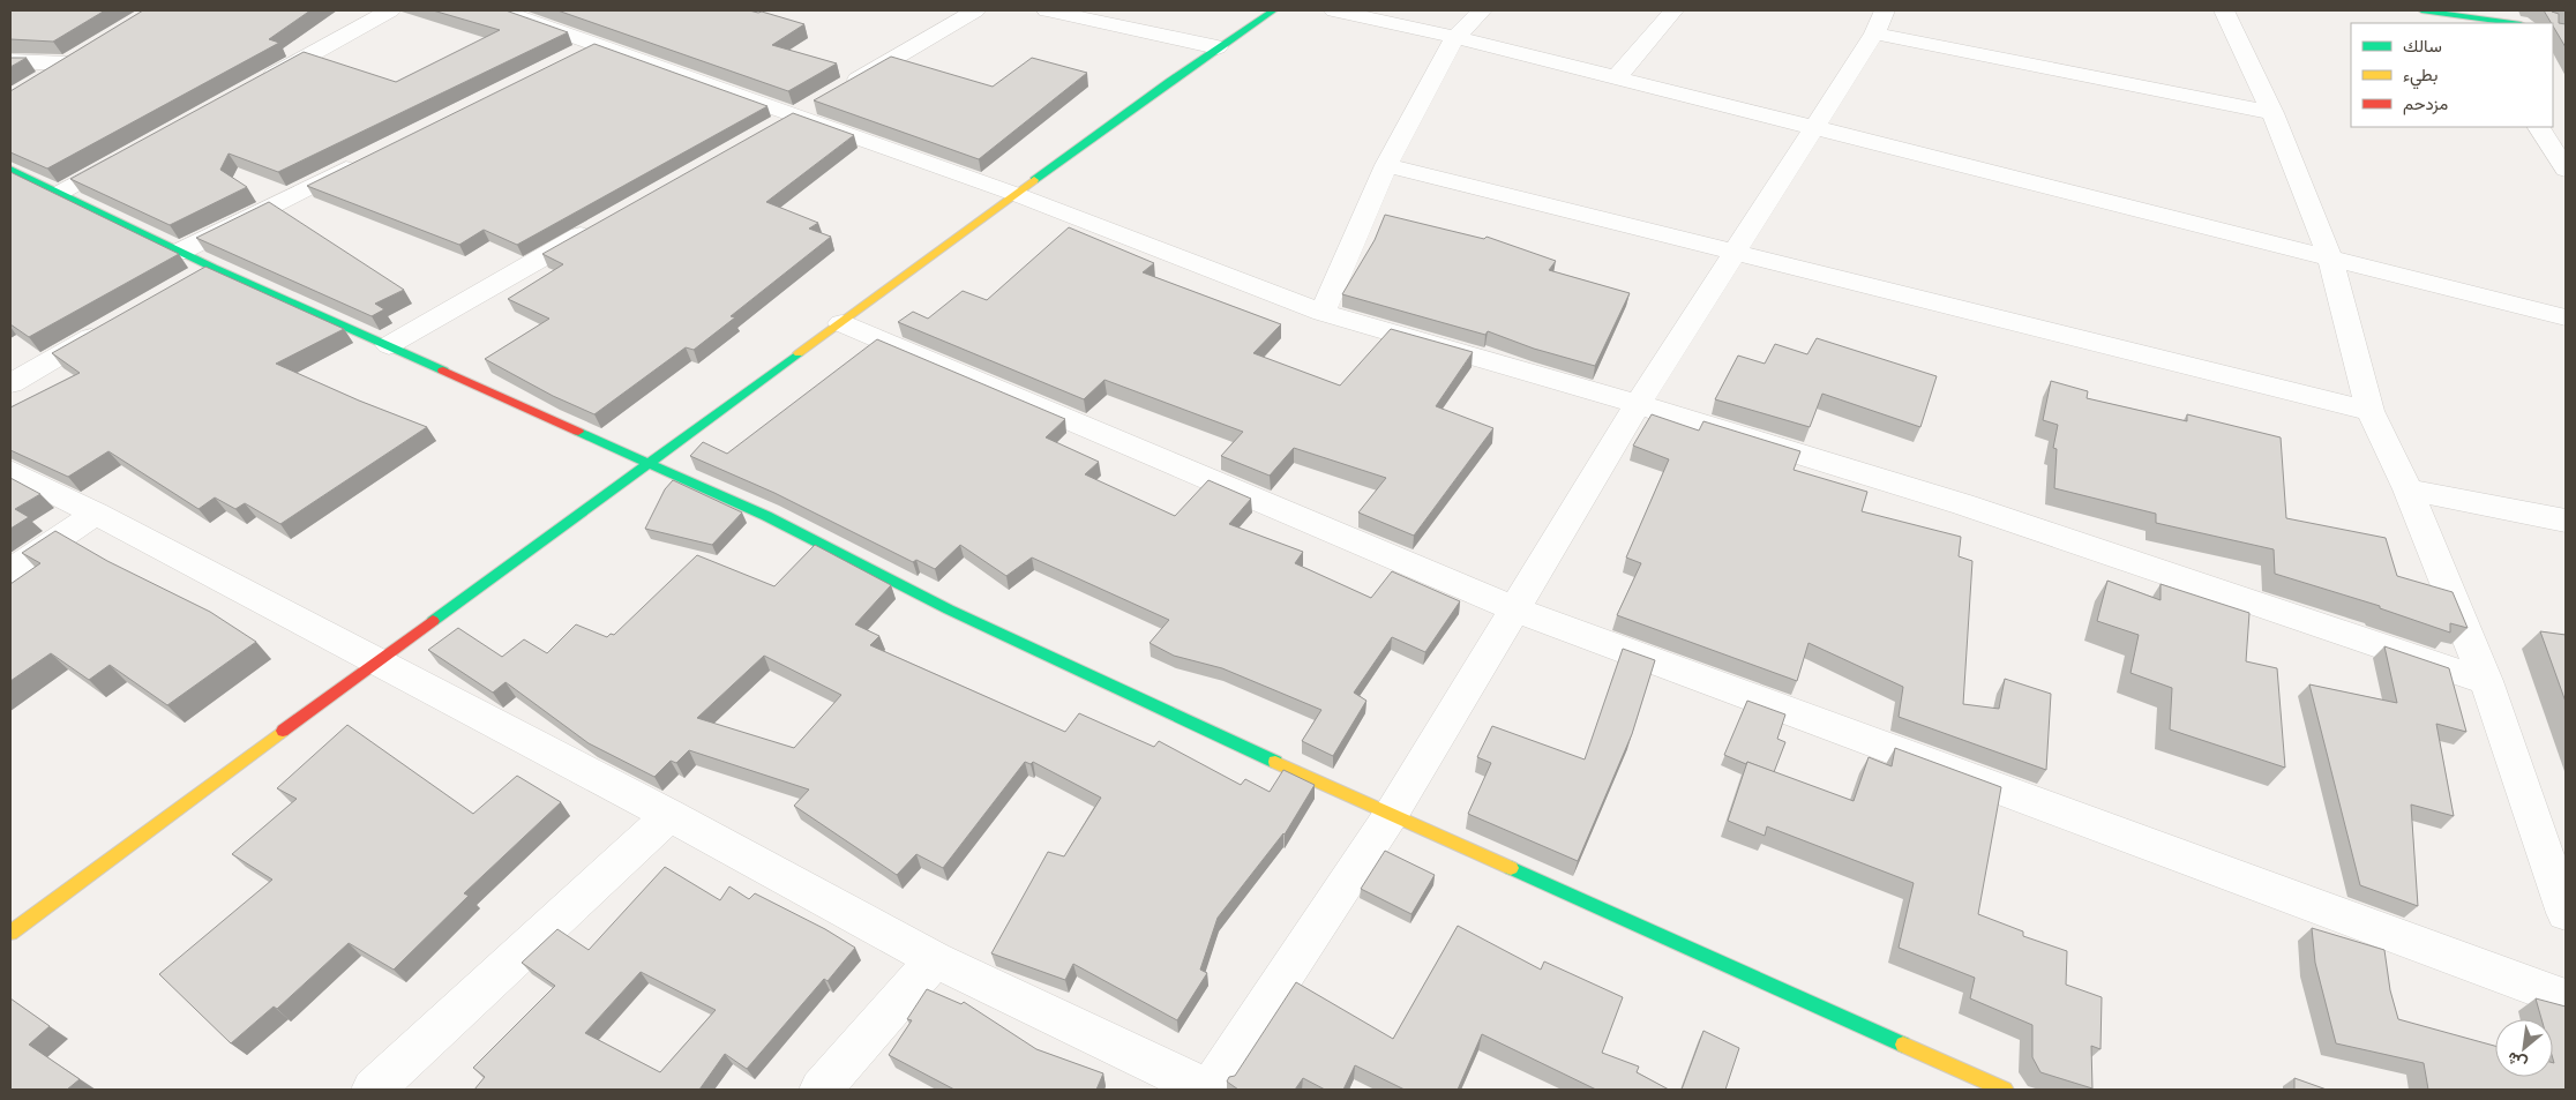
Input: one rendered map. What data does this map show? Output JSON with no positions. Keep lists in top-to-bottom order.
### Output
{
  "legend": ["سالك", "بطيء", "مزدحم"],
  "north": "bottom left"
}
